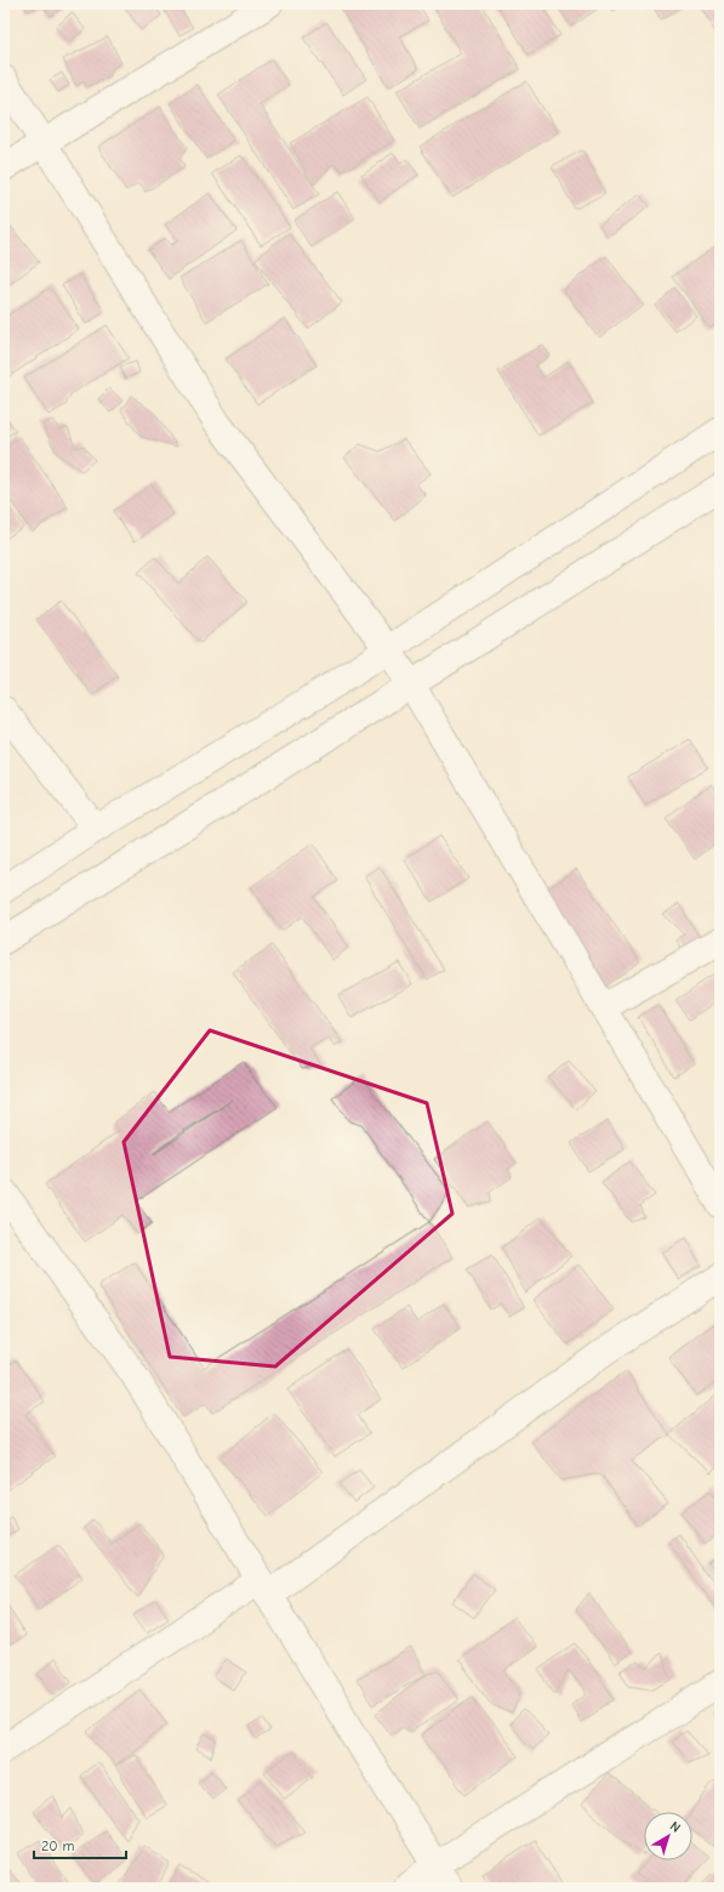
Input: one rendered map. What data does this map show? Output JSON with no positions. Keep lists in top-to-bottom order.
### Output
{
  "scale_bar": "20 m",
  "north": "top right"
}
